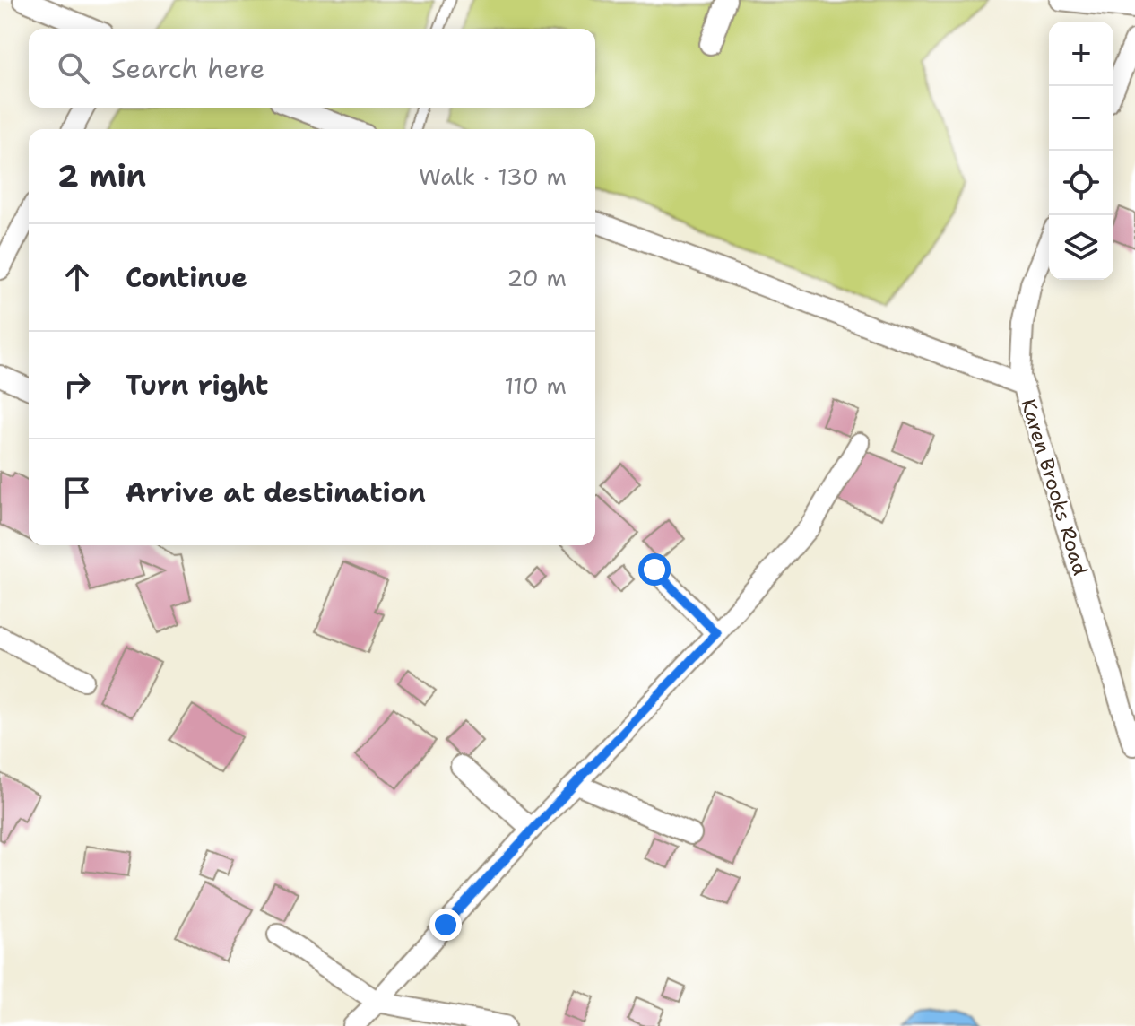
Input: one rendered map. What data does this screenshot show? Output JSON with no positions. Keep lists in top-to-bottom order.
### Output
{
  "streets": {
    "street": ["Karen Brooks Road"]
  },
  "page": {
    "map_buttons": ["+", "−"],
    "search": "Search here",
    "heading": ["2 min", "Walk · 130 m"],
    "list": [
      ["Continue", "20 m"],
      ["Turn right", "110 m"],
      "Arrive at destination"
    ]
  }
}
